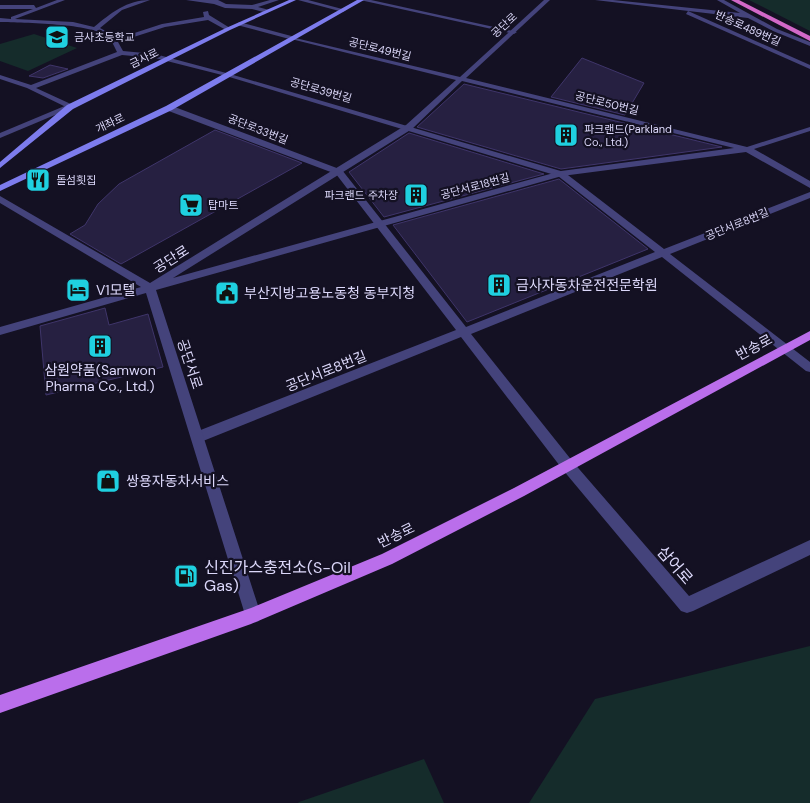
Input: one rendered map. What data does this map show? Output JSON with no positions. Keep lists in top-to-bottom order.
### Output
{
  "streets": {
    "main road": ["금사로", "개좌로", "반송로"],
    "street": [
      "공단로",
      "반송로489번길",
      "공단로49번길",
      "공단로39번길",
      "공단로50번길",
      "공단로33번길",
      "공단서로18번길",
      "공단서로8번길",
      "공단서로",
      "삼어로"
    ]
  },
  "crossings": [
    ["공단로", "공단로49번길"],
    ["공단로", "공단로39번길"],
    ["공단로", "공단로50번길"],
    ["공단로", "공단로33번길"],
    ["공단로", "공단서로18번길"],
    ["공단로", "공단서로"],
    ["공단로49번길", "공단로50번길"],
    ["공단로49번길", "개좌로"],
    ["공단로39번길", "개좌로"],
    ["공단로50번길", "공단서로18번길"],
    ["개좌로", "공단로33번길"],
    ["공단서로18번길", "공단서로"],
    ["공단서로8번길", "공단서로"],
    ["반송로", "공단서로"],
    ["반송로", "삼어로"]
  ],
  "places": {
    "school or university": ["금사초등학교"],
    "building": [
      "파크랜드(Parkland Co., Ltd.)",
      "파크랜드 주차장",
      "금사자동차운전전문학원",
      "삼원약품(Samwon Pharma Co., Ltd.)"
    ],
    "restaurant": ["돌섬횟집"],
    "supermarket": ["탑마트"],
    "hotel": ["V1모텔"],
    "public building": ["부산지방고용노동청 동부지청"],
    "shop": ["쌍용자동차서비스"],
    "fuel station": ["신진가스충전소(S-Oil Gas)"]
  }
}
